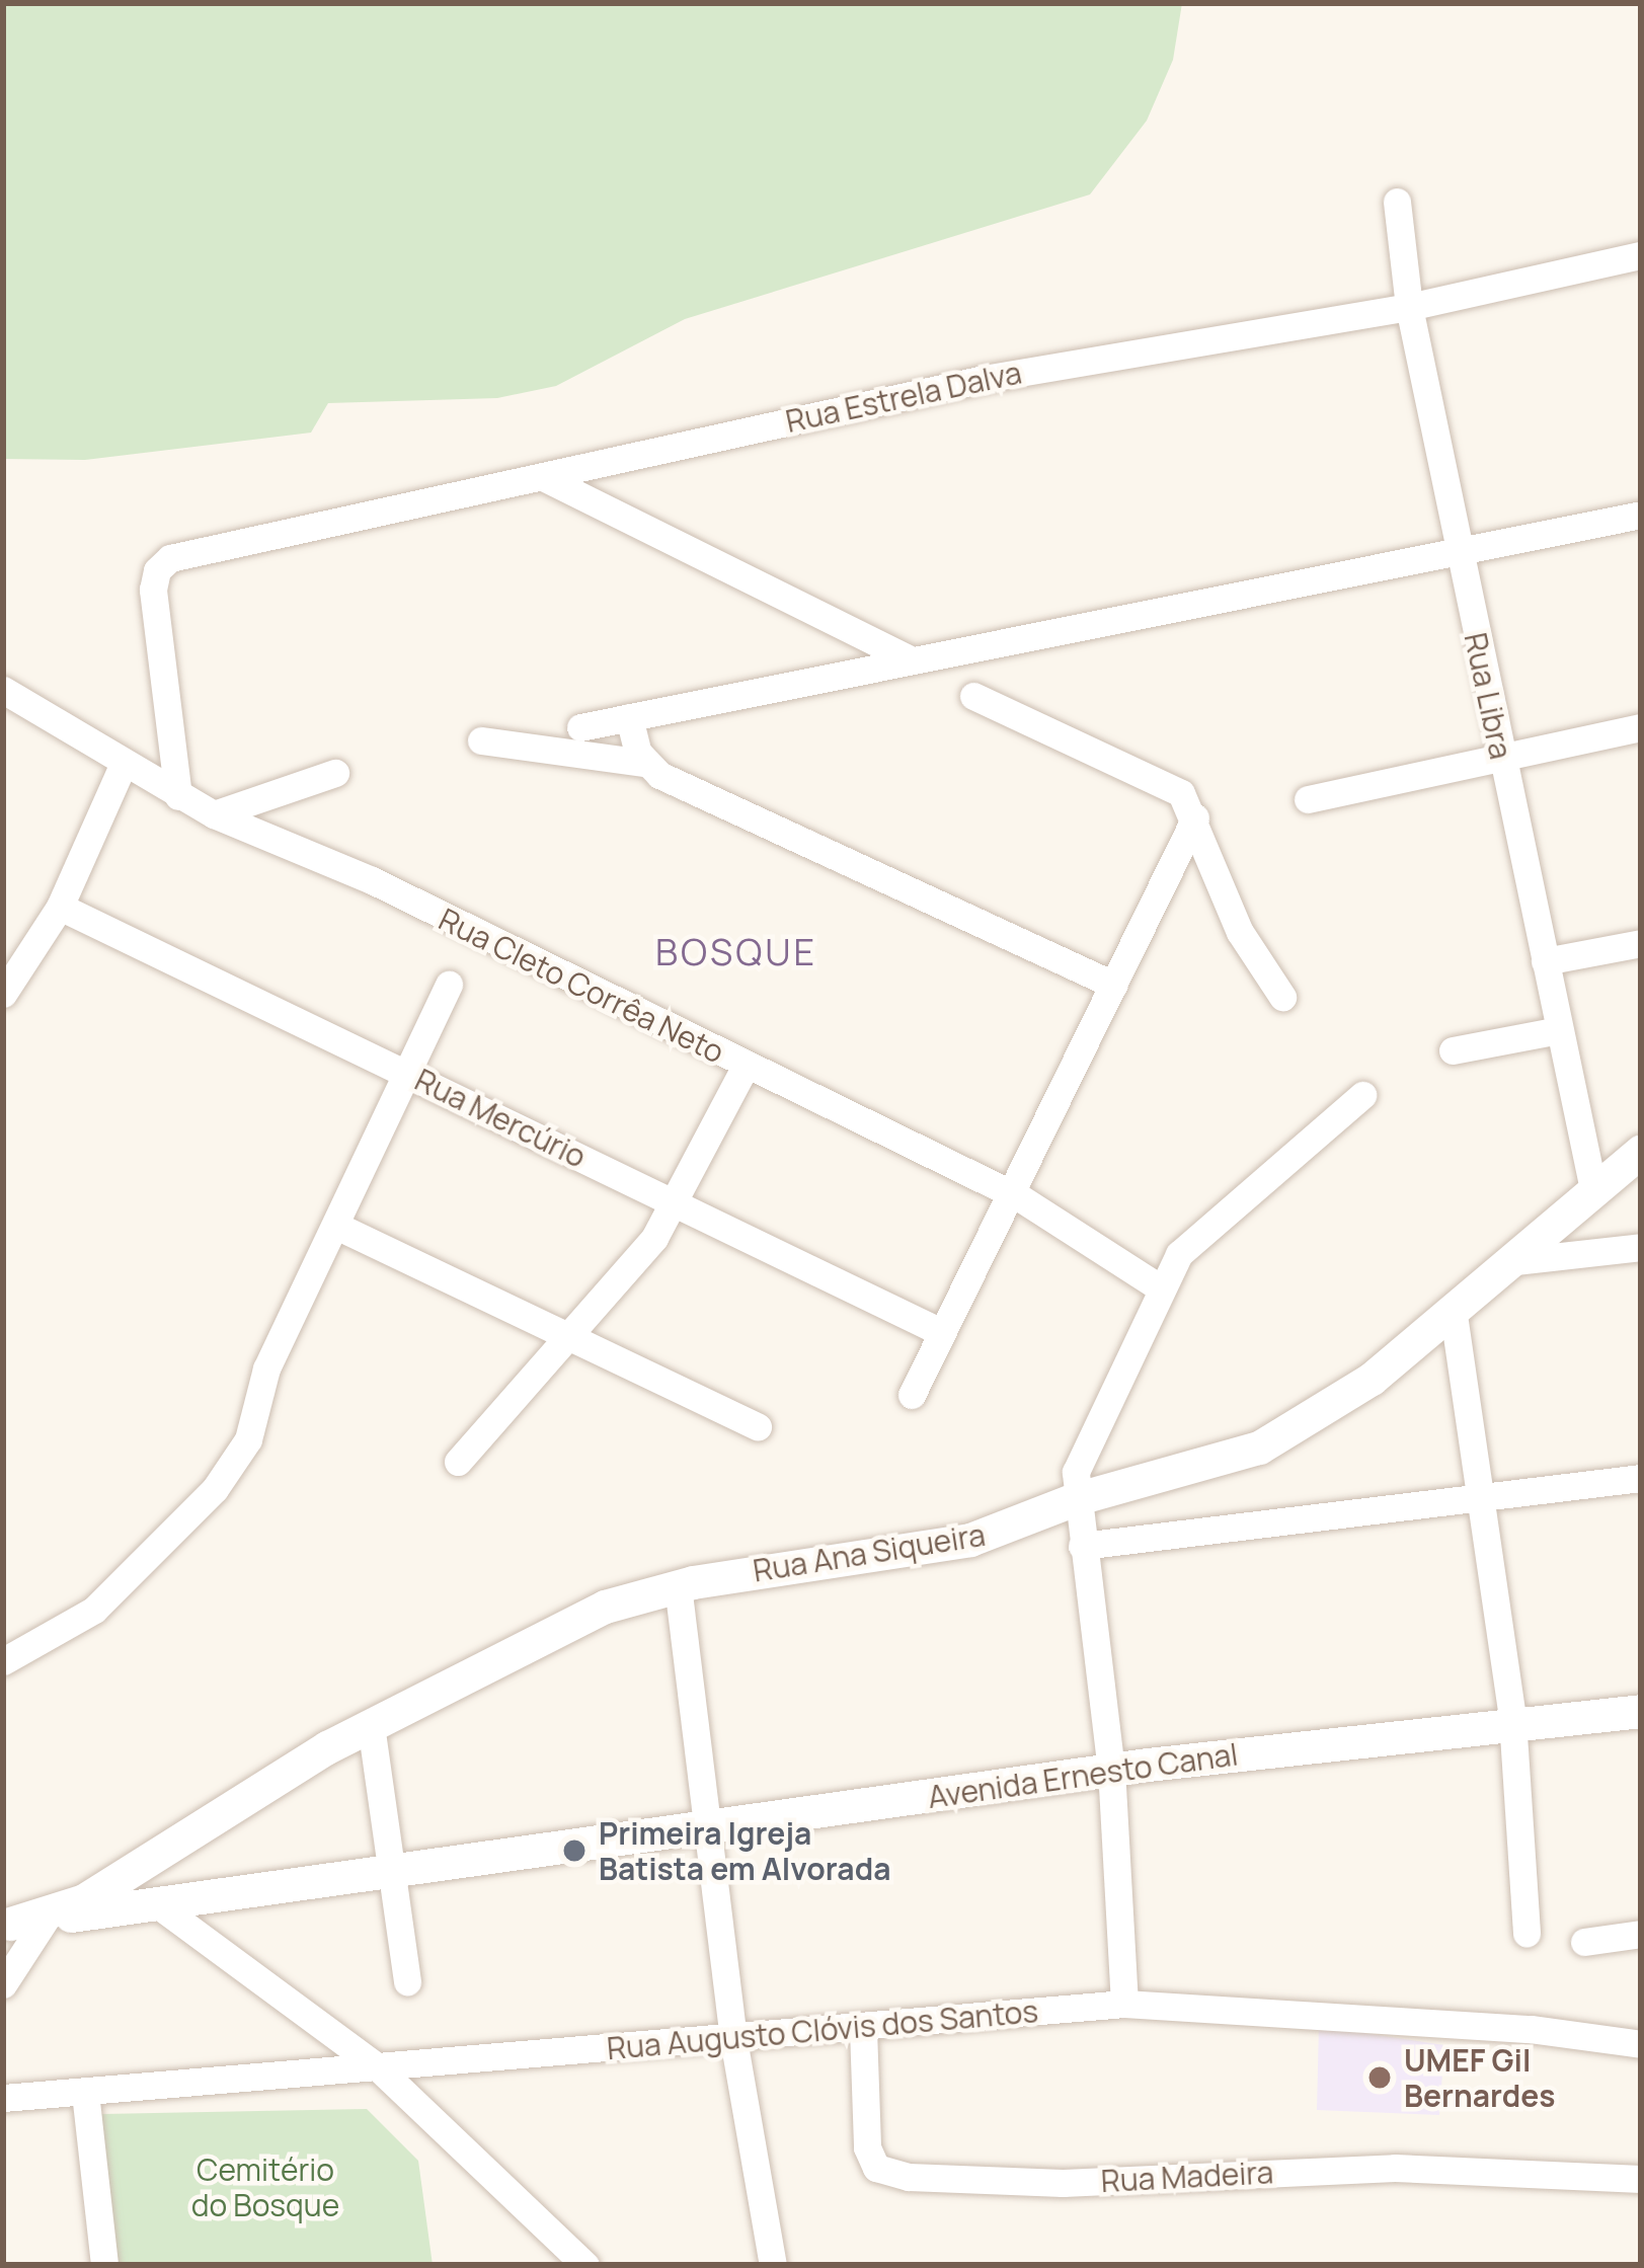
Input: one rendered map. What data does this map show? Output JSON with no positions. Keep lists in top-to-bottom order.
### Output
{
  "streets": {
    "street": [
      "Rua Estrela Dalva",
      "Rua Libra",
      "Rua Cleto Corrêa Neto",
      "Rua Mercúrio",
      "Rua Ana Siqueira",
      "Avenida Ernesto Canal",
      "Rua Augusto Clóvis dos Santos",
      "Rua Madeira"
    ]
  },
  "crossings": [
    ["Rua Estrela Dalva", "Rua Libra"],
    ["Rua Estrela Dalva", "Rua Cleto Corrêa Neto"],
    ["Rua Libra", "Rua Ana Siqueira"],
    ["Rua Ana Siqueira", "Avenida Ernesto Canal"],
    ["Rua Augusto Clóvis dos Santos", "Rua Madeira"]
  ],
  "districts": ["BOSQUE"],
  "parks": ["Cemitério do Bosque"],
  "places": ["Primeira Igreja Batista em Alvorada", "UMEF Gil Bernardes"]
}
